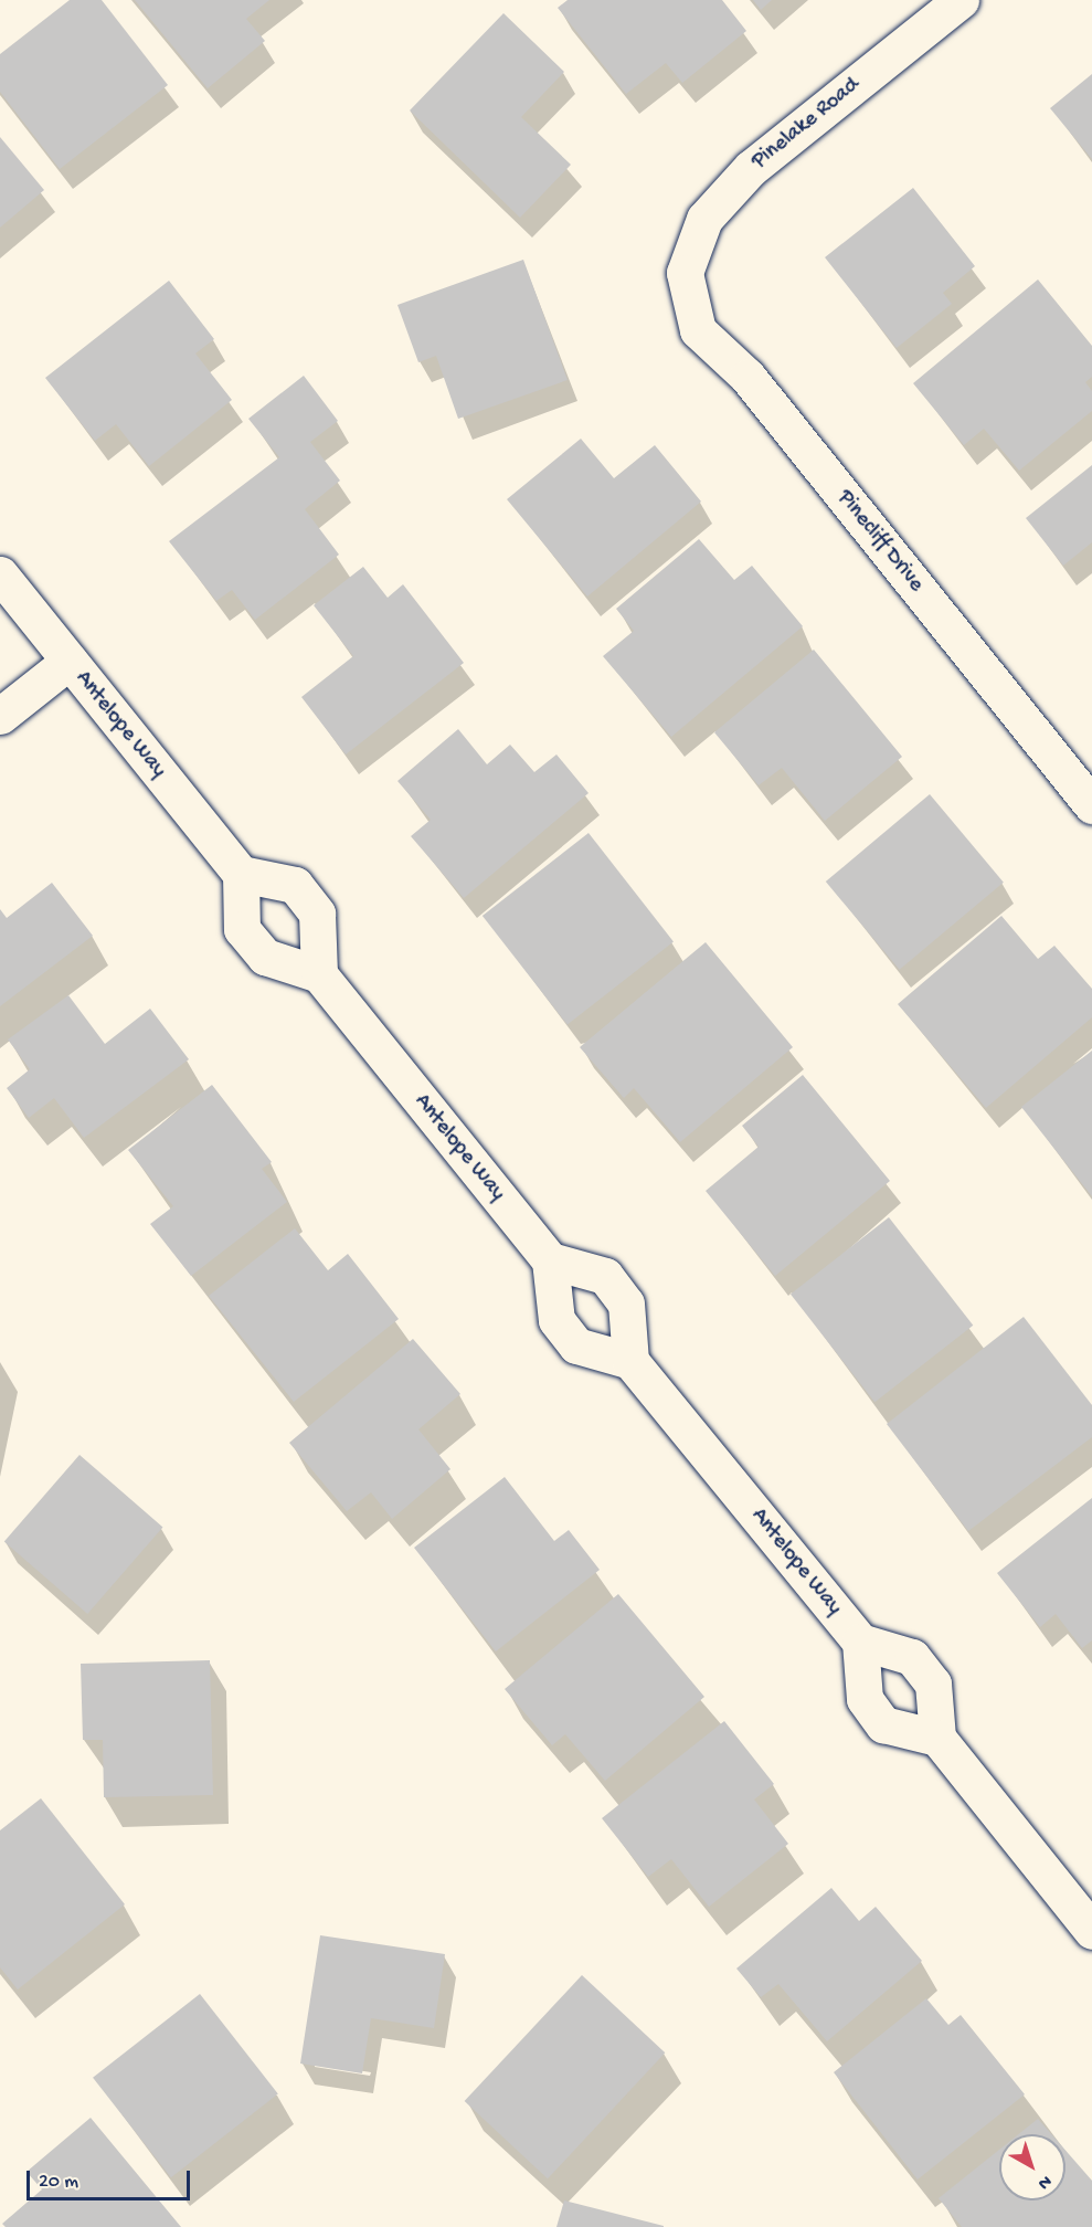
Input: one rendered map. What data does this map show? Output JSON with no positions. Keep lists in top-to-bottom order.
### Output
{
  "streets": {
    "street": ["Pinelake Road", "Pinecliff Drive", "Antelope Way"]
  },
  "crossings": [
    ["Pinelake Road", "Pinecliff Drive"]
  ],
  "scale_bar": "20 m",
  "north": "bottom right"
}
